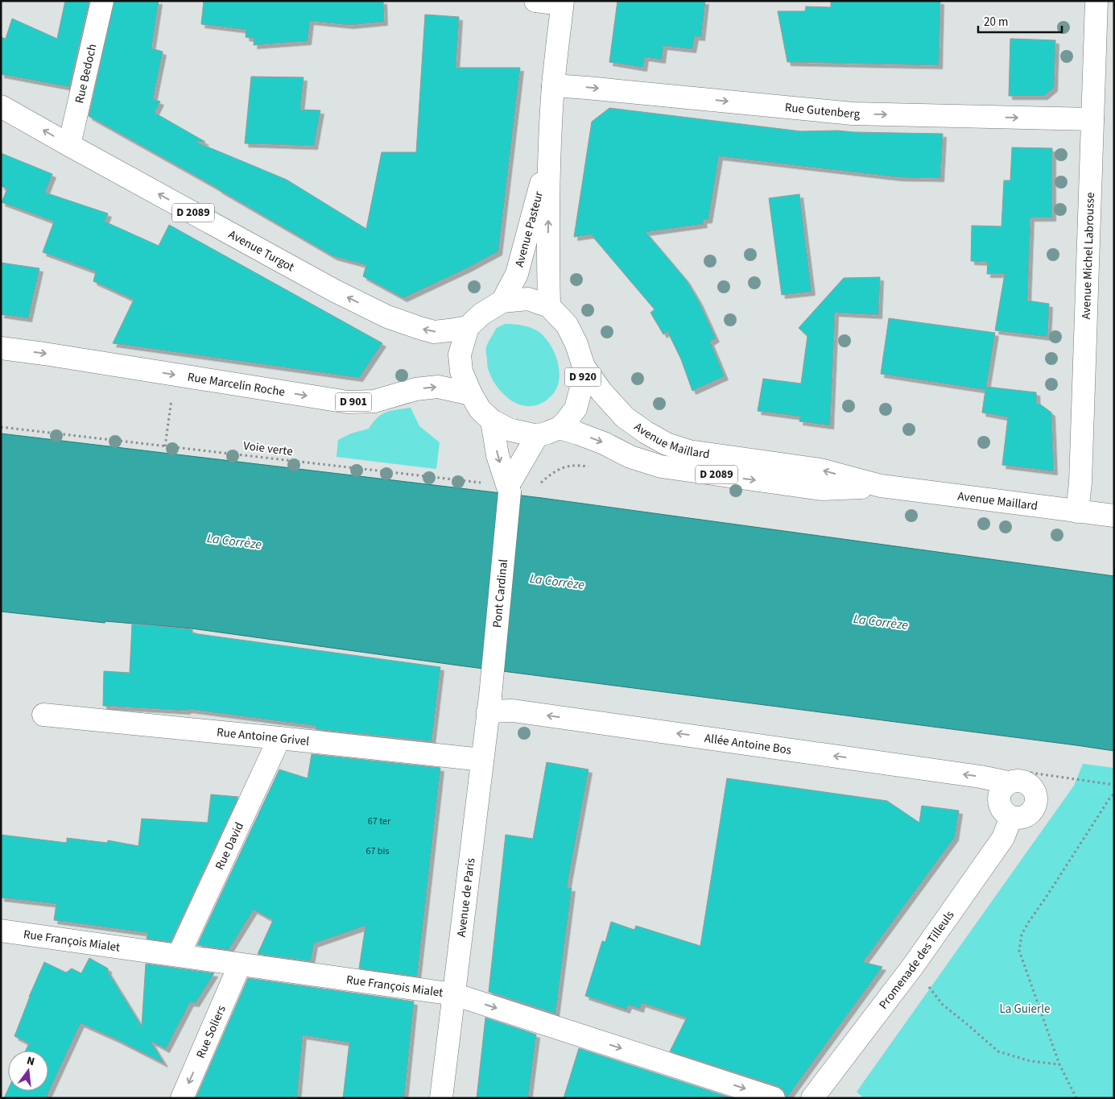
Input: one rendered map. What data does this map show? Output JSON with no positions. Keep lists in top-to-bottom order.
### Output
{
  "streets": {
    "street": [
      "Rue Bedoch",
      "Rue Gutenberg",
      "D 2089",
      "Avenue Pasteur",
      "Avenue Turgot",
      "Avenue Michel Labrousse",
      "D 920",
      "Rue Marcelin Roche",
      "D 901",
      "Avenue Maillard",
      "Pont Cardinal",
      "Rue Antoine Grivel",
      "Allée Antoine Bos",
      "Rue David",
      "Avenue de Paris",
      "Rue François Mialet",
      "Promenade des Tilleuls",
      "Rue Soliers"
    ],
    "path": ["Voie verte"]
  },
  "crossings": [
    ["Rue Bedoch", "Avenue Turgot"],
    ["Rue Gutenberg", "Avenue Pasteur"],
    ["Rue Gutenberg", "Avenue Michel Labrousse"],
    ["Avenue Pasteur", "Avenue Turgot"],
    ["Avenue Pasteur", "D 920"],
    ["Avenue Pasteur", "Rue Marcelin Roche"],
    ["Avenue Pasteur", "Avenue Maillard"],
    ["Avenue Turgot", "D 920"],
    ["Avenue Turgot", "Rue Marcelin Roche"],
    ["Avenue Turgot", "Avenue Maillard"],
    ["Avenue Michel Labrousse", "Avenue Maillard"],
    ["D 920", "Rue Marcelin Roche"],
    ["D 920", "Avenue Maillard"],
    ["Rue Marcelin Roche", "Avenue Maillard"],
    ["Voie verte", "Pont Cardinal"],
    ["Pont Cardinal", "Allée Antoine Bos"],
    ["Pont Cardinal", "Avenue de Paris"],
    ["Rue Antoine Grivel", "Rue David"],
    ["Rue Antoine Grivel", "Avenue de Paris"],
    ["Allée Antoine Bos", "Avenue de Paris"],
    ["Allée Antoine Bos", "Promenade des Tilleuls"],
    ["Rue David", "Rue François Mialet"],
    ["Avenue de Paris", "Rue François Mialet"],
    ["Rue François Mialet", "Rue Soliers"]
  ],
  "one_way": [
    "Rue Gutenberg",
    "Avenue Turgot",
    "Rue Marcelin Roche",
    "Allée Antoine Bos",
    "Rue François Mialet",
    "Rue Soliers"
  ],
  "water": ["La Corrèze"],
  "parks": ["La Guierle"],
  "house_numbers": ["67 ter", "67 bis"],
  "scale_bar": "20 m",
  "north": "top"
}
